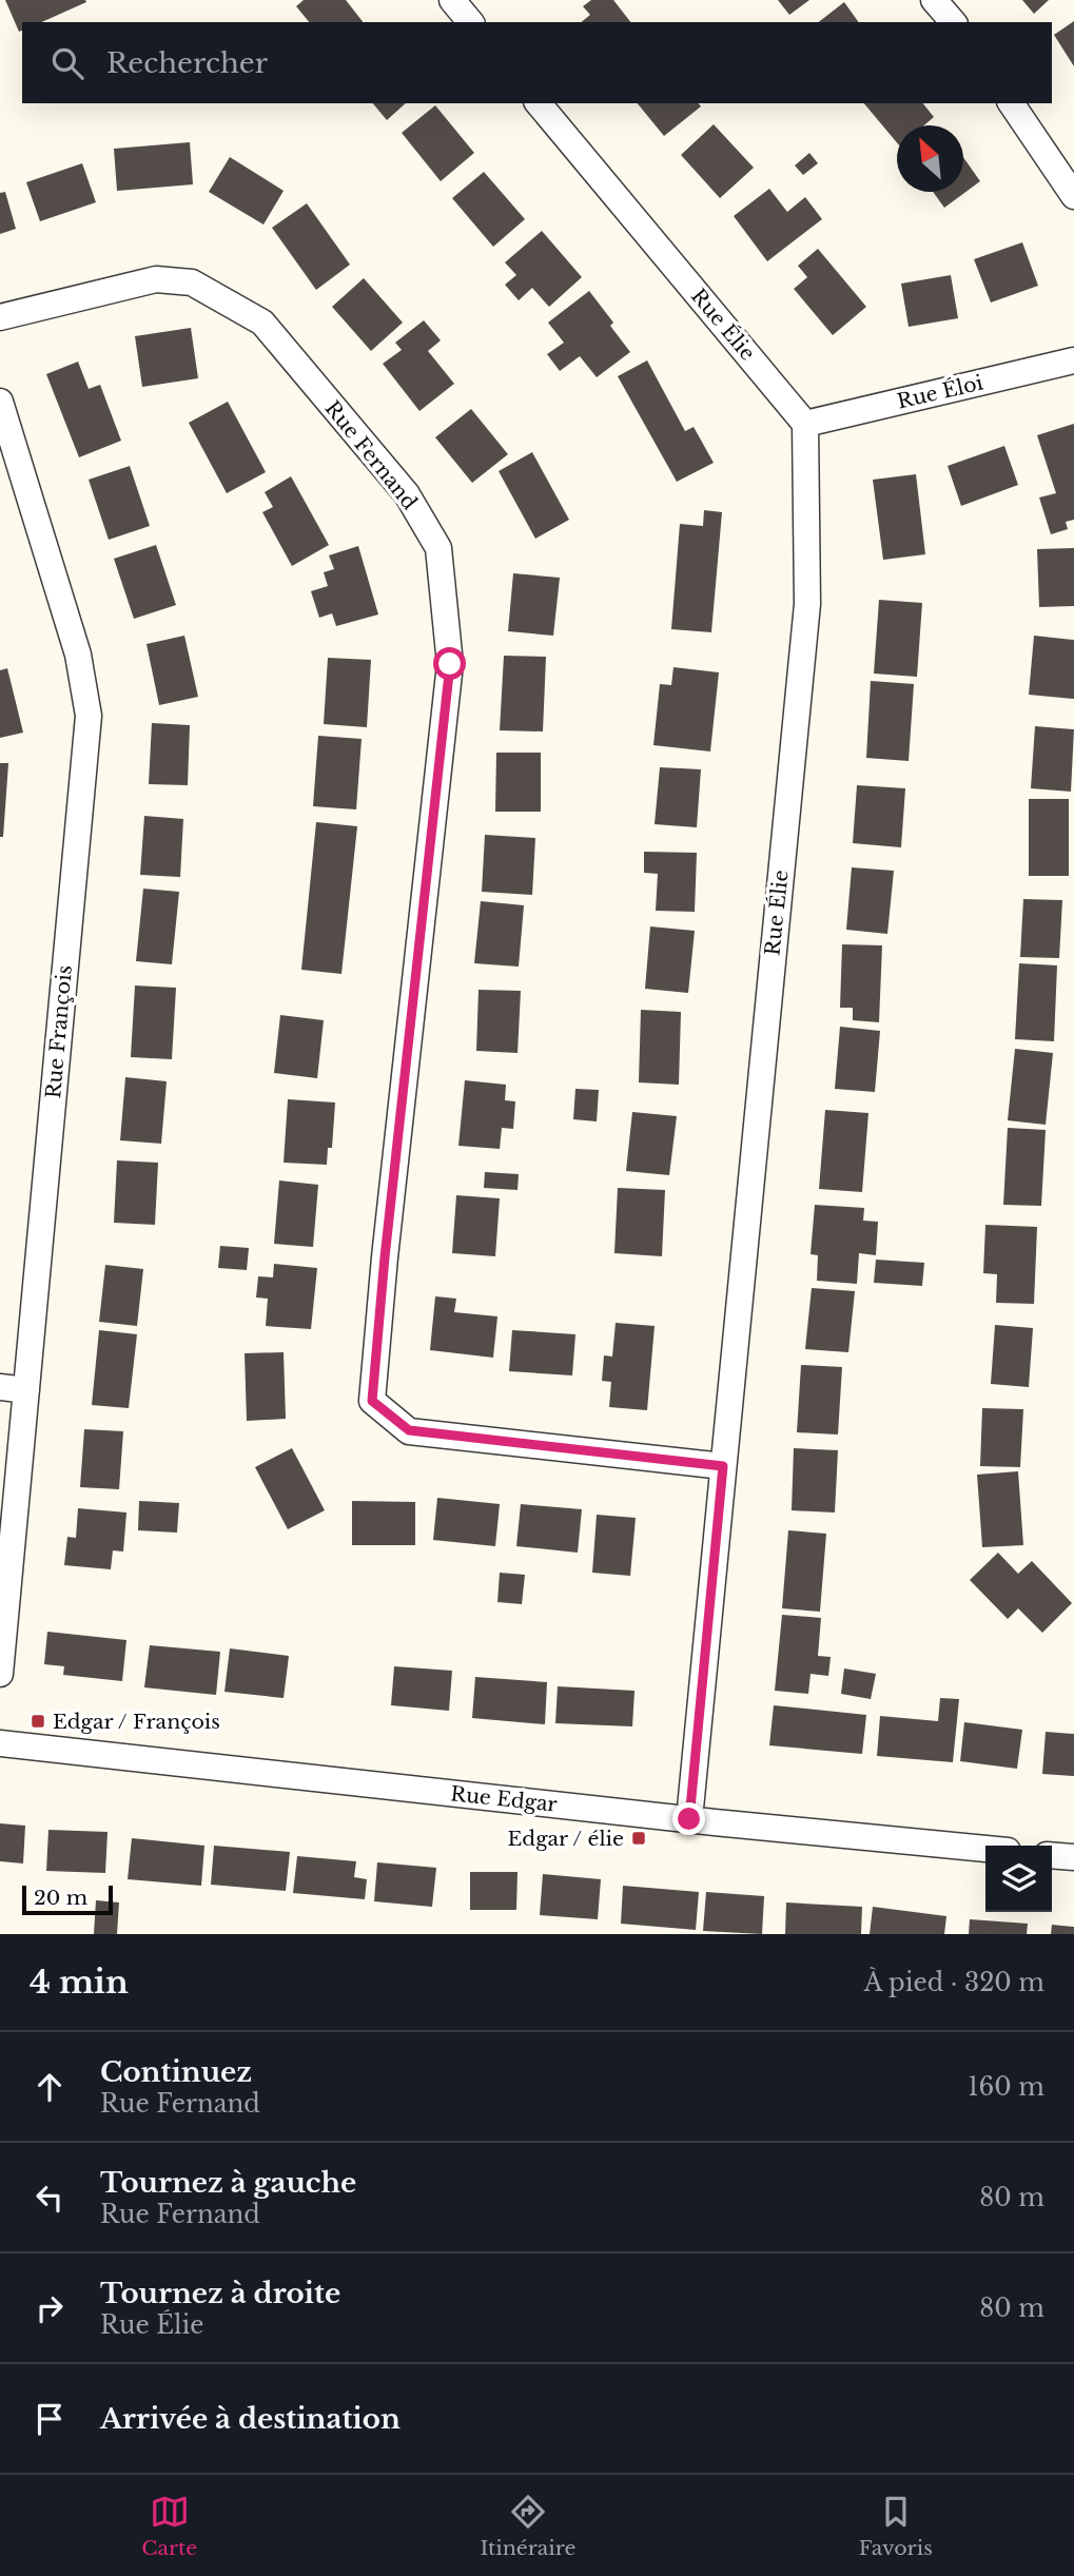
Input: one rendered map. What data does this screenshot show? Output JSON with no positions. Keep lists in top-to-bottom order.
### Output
{
  "streets": {
    "street": [
      "Rue Élie",
      "Rue Éloi",
      "Rue Fernand",
      "Rue François",
      "Rue Edgar"
    ]
  },
  "crossings": [
    ["Rue Élie", "Rue Éloi"],
    ["Rue Élie", "Rue Fernand"],
    ["Rue Élie", "Rue Edgar"]
  ],
  "places": {
    "transit": ["Edgar / François", "Edgar / élie"]
  },
  "scale_bar": "20 m",
  "north": "top left",
  "page": {
    "search": "Rechercher",
    "scale": "20 m",
    "heading": ["4 min", "À pied · 320 m"],
    "list": [
      ["Continuez", "Rue Fernand", "160 m"],
      ["Tournez à gauche", "Rue Fernand", "80 m"],
      ["Tournez à droite", "Rue Élie", "80 m"],
      "Arrivée à destination"
    ],
    "nav": ["Carte", "Itinéraire", "Favoris"]
  }
}
